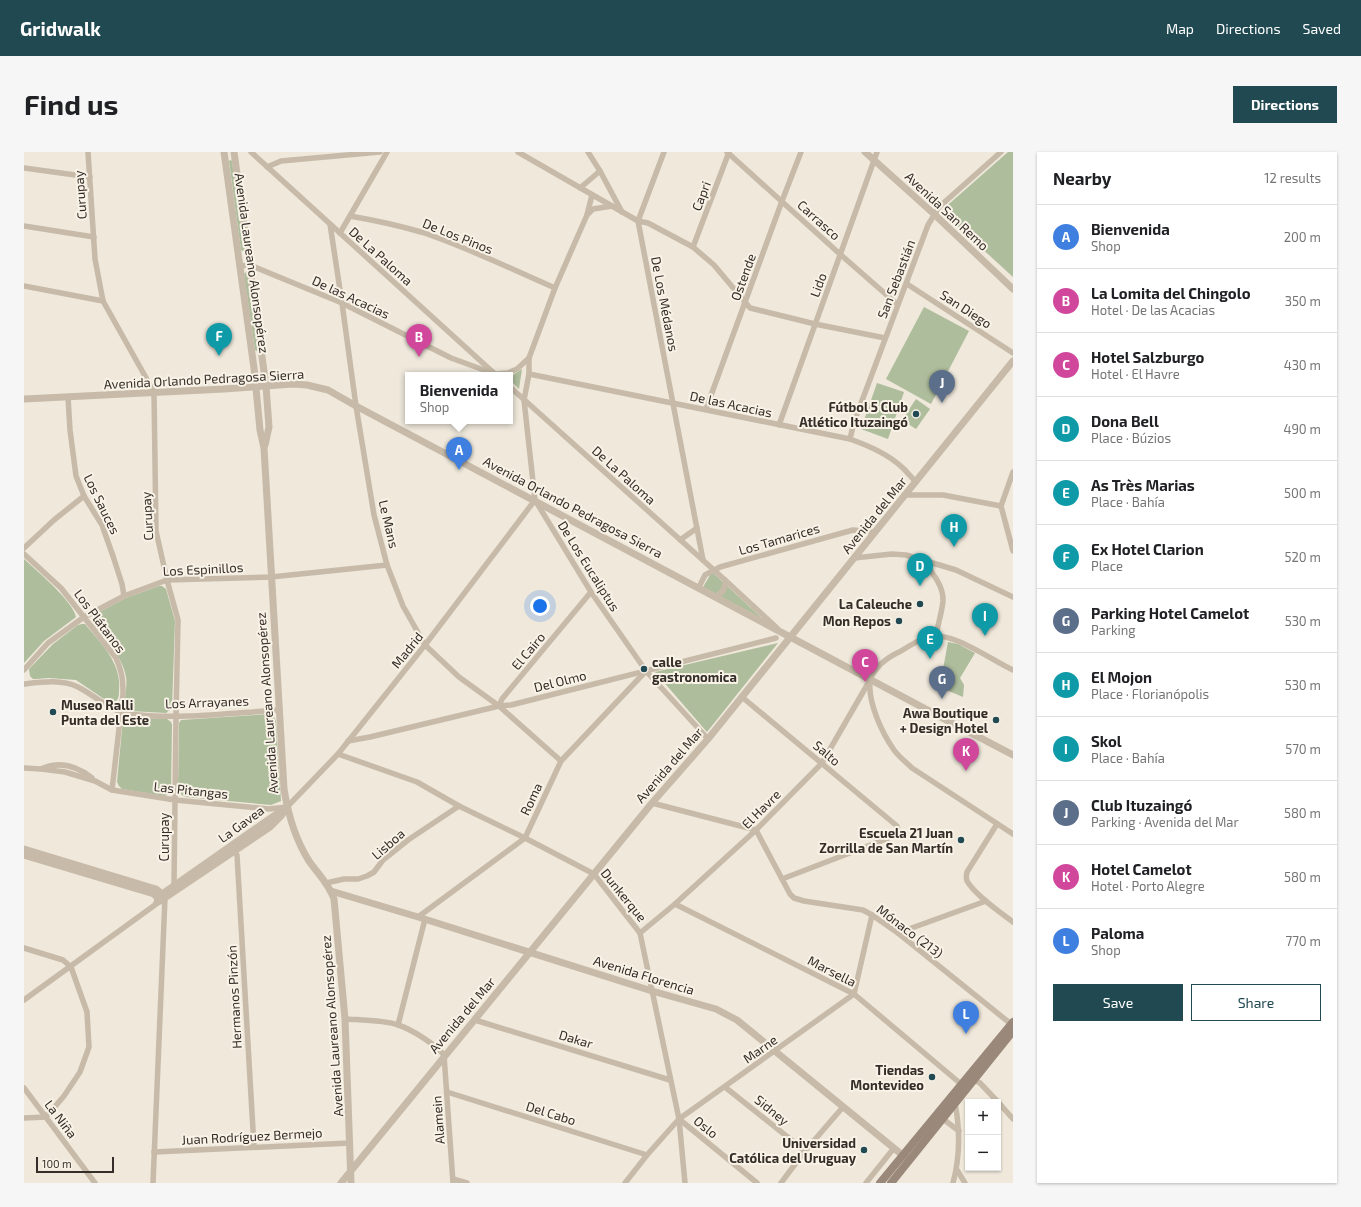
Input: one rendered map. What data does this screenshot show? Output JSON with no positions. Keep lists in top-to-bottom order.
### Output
{
  "streets": {
    "street": [
      "Curupay",
      "Capri",
      "Avenida San Remo",
      "Carrasco",
      "De Los Pinos",
      "De La Paloma",
      "Avenida Laureano Alonsopérez",
      "Ostende",
      "San Sebastián",
      "Lido",
      "De las Acacias",
      "De Los Médanos",
      "San Diego",
      "Avenida Orlando Pedragosa Sierra",
      "Los Sauces",
      "Avenida del Mar",
      "Le Mans",
      "Los Tamarices",
      "De Los Eucaliptus",
      "Los Espinillos",
      "Los Plátanos",
      "Madrid",
      "El Cairo",
      "Del Olmo",
      "Los Arrayanes",
      "Salto",
      "Las Pitangas",
      "Roma",
      "El Havre",
      "La Gavea",
      "Lisboa",
      "Dunkerque",
      "Mónaco (213)",
      "Marsella",
      "Avenida Florencia",
      "Hermanos Pinzón",
      "Dakar",
      "Marne",
      "Sidney",
      "Del Cabo",
      "La Niña",
      "Alamein",
      "Oslo",
      "Juan Rodríguez Bermejo"
    ]
  },
  "crossings": [
    ["Curupay", "Avenida Orlando Pedragosa Sierra"],
    ["Curupay", "Los Espinillos"],
    ["Curupay", "Los Arrayanes"],
    ["Curupay", "Las Pitangas"],
    ["Curupay", "La Gavea"],
    ["Capri", "Carrasco"],
    ["Avenida San Remo", "San Sebastián"],
    ["Avenida San Remo", "Lido"],
    ["Carrasco", "Ostende"],
    ["Carrasco", "San Sebastián"],
    ["Carrasco", "Lido"],
    ["De Los Pinos", "De Los Eucaliptus"],
    ["De La Paloma", "De Los Médanos"],
    ["De La Paloma", "Avenida Orlando Pedragosa Sierra"],
    ["De La Paloma", "Le Mans"],
    ["De La Paloma", "Los Tamarices"],
    ["De La Paloma", "De Los Eucaliptus"],
    ["Avenida Laureano Alonsopérez", "De las Acacias"],
    ["Avenida Laureano Alonsopérez", "Avenida Orlando Pedragosa Sierra"],
    ["Avenida Laureano Alonsopérez", "Avenida del Mar"],
    ["Avenida Laureano Alonsopérez", "Los Espinillos"],
    ["Avenida Laureano Alonsopérez", "Madrid"],
    ["Avenida Laureano Alonsopérez", "Los Arrayanes"],
    ["Avenida Laureano Alonsopérez", "Las Pitangas"],
    ["Avenida Laureano Alonsopérez", "La Gavea"],
    ["Avenida Laureano Alonsopérez", "Lisboa"],
    ["Avenida Laureano Alonsopérez", "Avenida Florencia"],
    ["Avenida Laureano Alonsopérez", "Juan Rodríguez Bermejo"],
    ["Ostende", "De las Acacias"],
    ["San Sebastián", "De las Acacias"],
    ["San Sebastián", "San Diego"],
    ["Lido", "De las Acacias"],
    ["De las Acacias", "De Los Médanos"],
    ["De las Acacias", "Avenida del Mar"],
    ["De las Acacias", "Le Mans"],
    ["De las Acacias", "De Los Eucaliptus"],
    ["Avenida Orlando Pedragosa Sierra", "Los Sauces"],
    ["Avenida Orlando Pedragosa Sierra", "Avenida del Mar"],
    ["Avenida Orlando Pedragosa Sierra", "Le Mans"],
    ["Avenida Orlando Pedragosa Sierra", "Los Tamarices"],
    ["Avenida Orlando Pedragosa Sierra", "De Los Eucaliptus"],
    ["Avenida Orlando Pedragosa Sierra", "Madrid"],
    ["Avenida Orlando Pedragosa Sierra", "El Havre"],
    ["Los Sauces", "Los Espinillos"],
    ["Avenida del Mar", "Los Tamarices"],
    ["Avenida del Mar", "De Los Eucaliptus"],
    ["Avenida del Mar", "Salto"],
    ["Avenida del Mar", "Dunkerque"],
    ["Avenida del Mar", "Avenida Florencia"],
    ["Avenida del Mar", "Dakar"],
    ["Avenida del Mar", "Alamein"],
    ["Le Mans", "Los Espinillos"],
    ["Le Mans", "Madrid"],
    ["Le Mans", "El Cairo"],
    ["Le Mans", "Del Olmo"],
    ["Le Mans", "Roma"],
    ["De Los Eucaliptus", "Madrid"],
    ["De Los Eucaliptus", "El Cairo"],
    ["De Los Eucaliptus", "Del Olmo"],
    ["De Los Eucaliptus", "Roma"],
    ["Los Espinillos", "Los Plátanos"],
    ["Los Plátanos", "Los Arrayanes"],
    ["Los Plátanos", "Las Pitangas"],
    ["Madrid", "Del Olmo"],
    ["Madrid", "Las Pitangas"],
    ["Madrid", "La Gavea"],
    ["Madrid", "Dunkerque"],
    ["El Cairo", "Del Olmo"],
    ["Del Olmo", "Roma"],
    ["Salto", "El Havre"],
    ["Salto", "Mónaco (213)"],
    ["Las Pitangas", "La Gavea"],
    ["Roma", "Dunkerque"],
    ["Roma", "Avenida Florencia"],
    ["El Havre", "Dunkerque"],
    ["El Havre", "Mónaco (213)"],
    ["El Havre", "Marsella"],
    ["La Gavea", "Hermanos Pinzón"],
    ["Lisboa", "Dunkerque"],
    ["Dunkerque", "Avenida Florencia"],
    ["Dunkerque", "Dakar"],
    ["Dunkerque", "Marne"],
    ["Dunkerque", "Oslo"],
    ["Marsella", "Marne"],
    ["Avenida Florencia", "Marne"],
    ["Hermanos Pinzón", "Juan Rodríguez Bermejo"],
    ["Marne", "Sidney"],
    ["Marne", "Del Cabo"],
    ["Marne", "Oslo"],
    ["Del Cabo", "Alamein"]
  ],
  "places": [
    "Fútbol 5 Club Atlético Ituzaingó",
    "La Caleuche",
    "Mon Repos",
    "calle gastronomica",
    "Museo Ralli Punta del Este",
    "Awa Boutique + Design Hotel",
    "Escuela 21 Juan Zorrilla de San Martín",
    "Tiendas Montevideo",
    "Universidad Católica del Uruguay"
  ],
  "scale_bar": "100 m",
  "page": {
    "header": "Gridwalk",
    "nav": ["Map", "Directions", "Saved"],
    "buttons": [
      "Directions",
      ["Save", "Share"]
    ],
    "title": "Find us",
    "heading": ["Nearby", "12 results"],
    "list": [
      {
        "mark": "A",
        "name": "Bienvenida",
        "note": "Shop",
        "value": "200 m"
      },
      {
        "mark": "B",
        "name": "La Lomita del Chingolo",
        "note": "Hotel · De las Acacias",
        "value": "350 m"
      },
      {
        "mark": "C",
        "name": "Hotel Salzburgo",
        "note": "Hotel · El Havre",
        "value": "430 m"
      },
      {
        "mark": "D",
        "name": "Dona Bell",
        "note": "Place · Búzios",
        "value": "490 m"
      },
      {
        "mark": "E",
        "name": "As Très Marias",
        "note": "Place · Bahía",
        "value": "500 m"
      },
      {
        "mark": "F",
        "name": "Ex Hotel Clarion",
        "note": "Place",
        "value": "520 m"
      },
      {
        "mark": "G",
        "name": "Parking Hotel Camelot",
        "note": "Parking",
        "value": "530 m"
      },
      {
        "mark": "H",
        "name": "El Mojon",
        "note": "Place · Florianópolis",
        "value": "530 m"
      },
      {
        "mark": "I",
        "name": "Skol",
        "note": "Place · Bahía",
        "value": "570 m"
      },
      {
        "mark": "J",
        "name": "Club Ituzaingó",
        "note": "Parking · Avenida del Mar",
        "value": "580 m"
      },
      {
        "mark": "K",
        "name": "Hotel Camelot",
        "note": "Hotel · Porto Alegre",
        "value": "580 m"
      },
      {
        "mark": "L",
        "name": "Paloma",
        "note": "Shop",
        "value": "770 m"
      }
    ],
    "pins": [
      "F",
      "B",
      "J",
      "A",
      "H",
      "D",
      "I",
      "E",
      "C",
      "G",
      "K",
      "L"
    ],
    "popup": ["Bienvenida", "Shop"],
    "map_buttons": ["+", "−"],
    "scale": "100 m"
  }
}
